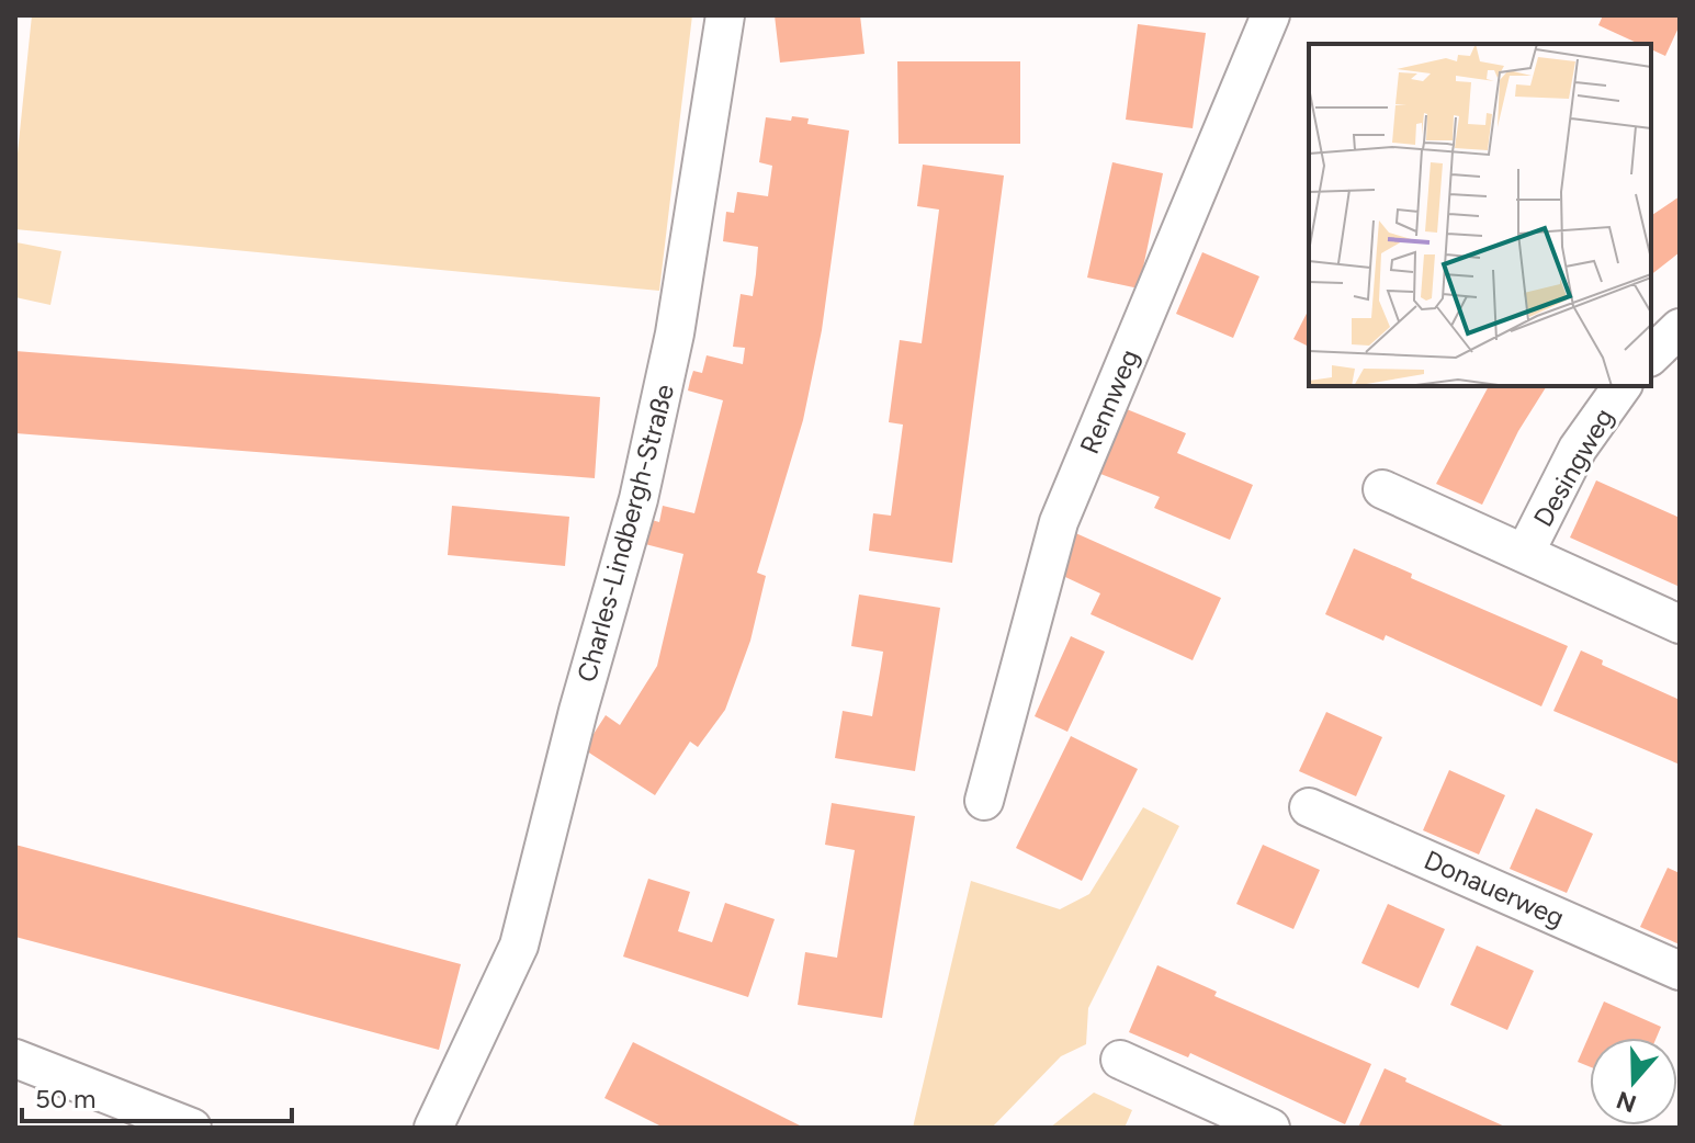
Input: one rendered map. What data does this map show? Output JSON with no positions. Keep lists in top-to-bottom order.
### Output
{
  "streets": {
    "street": [
      "Rennweg",
      "Desingweg",
      "Charles-Lindbergh-Straße",
      "Donauerweg"
    ]
  },
  "scale_bar": "50 m",
  "north": "bottom"
}
